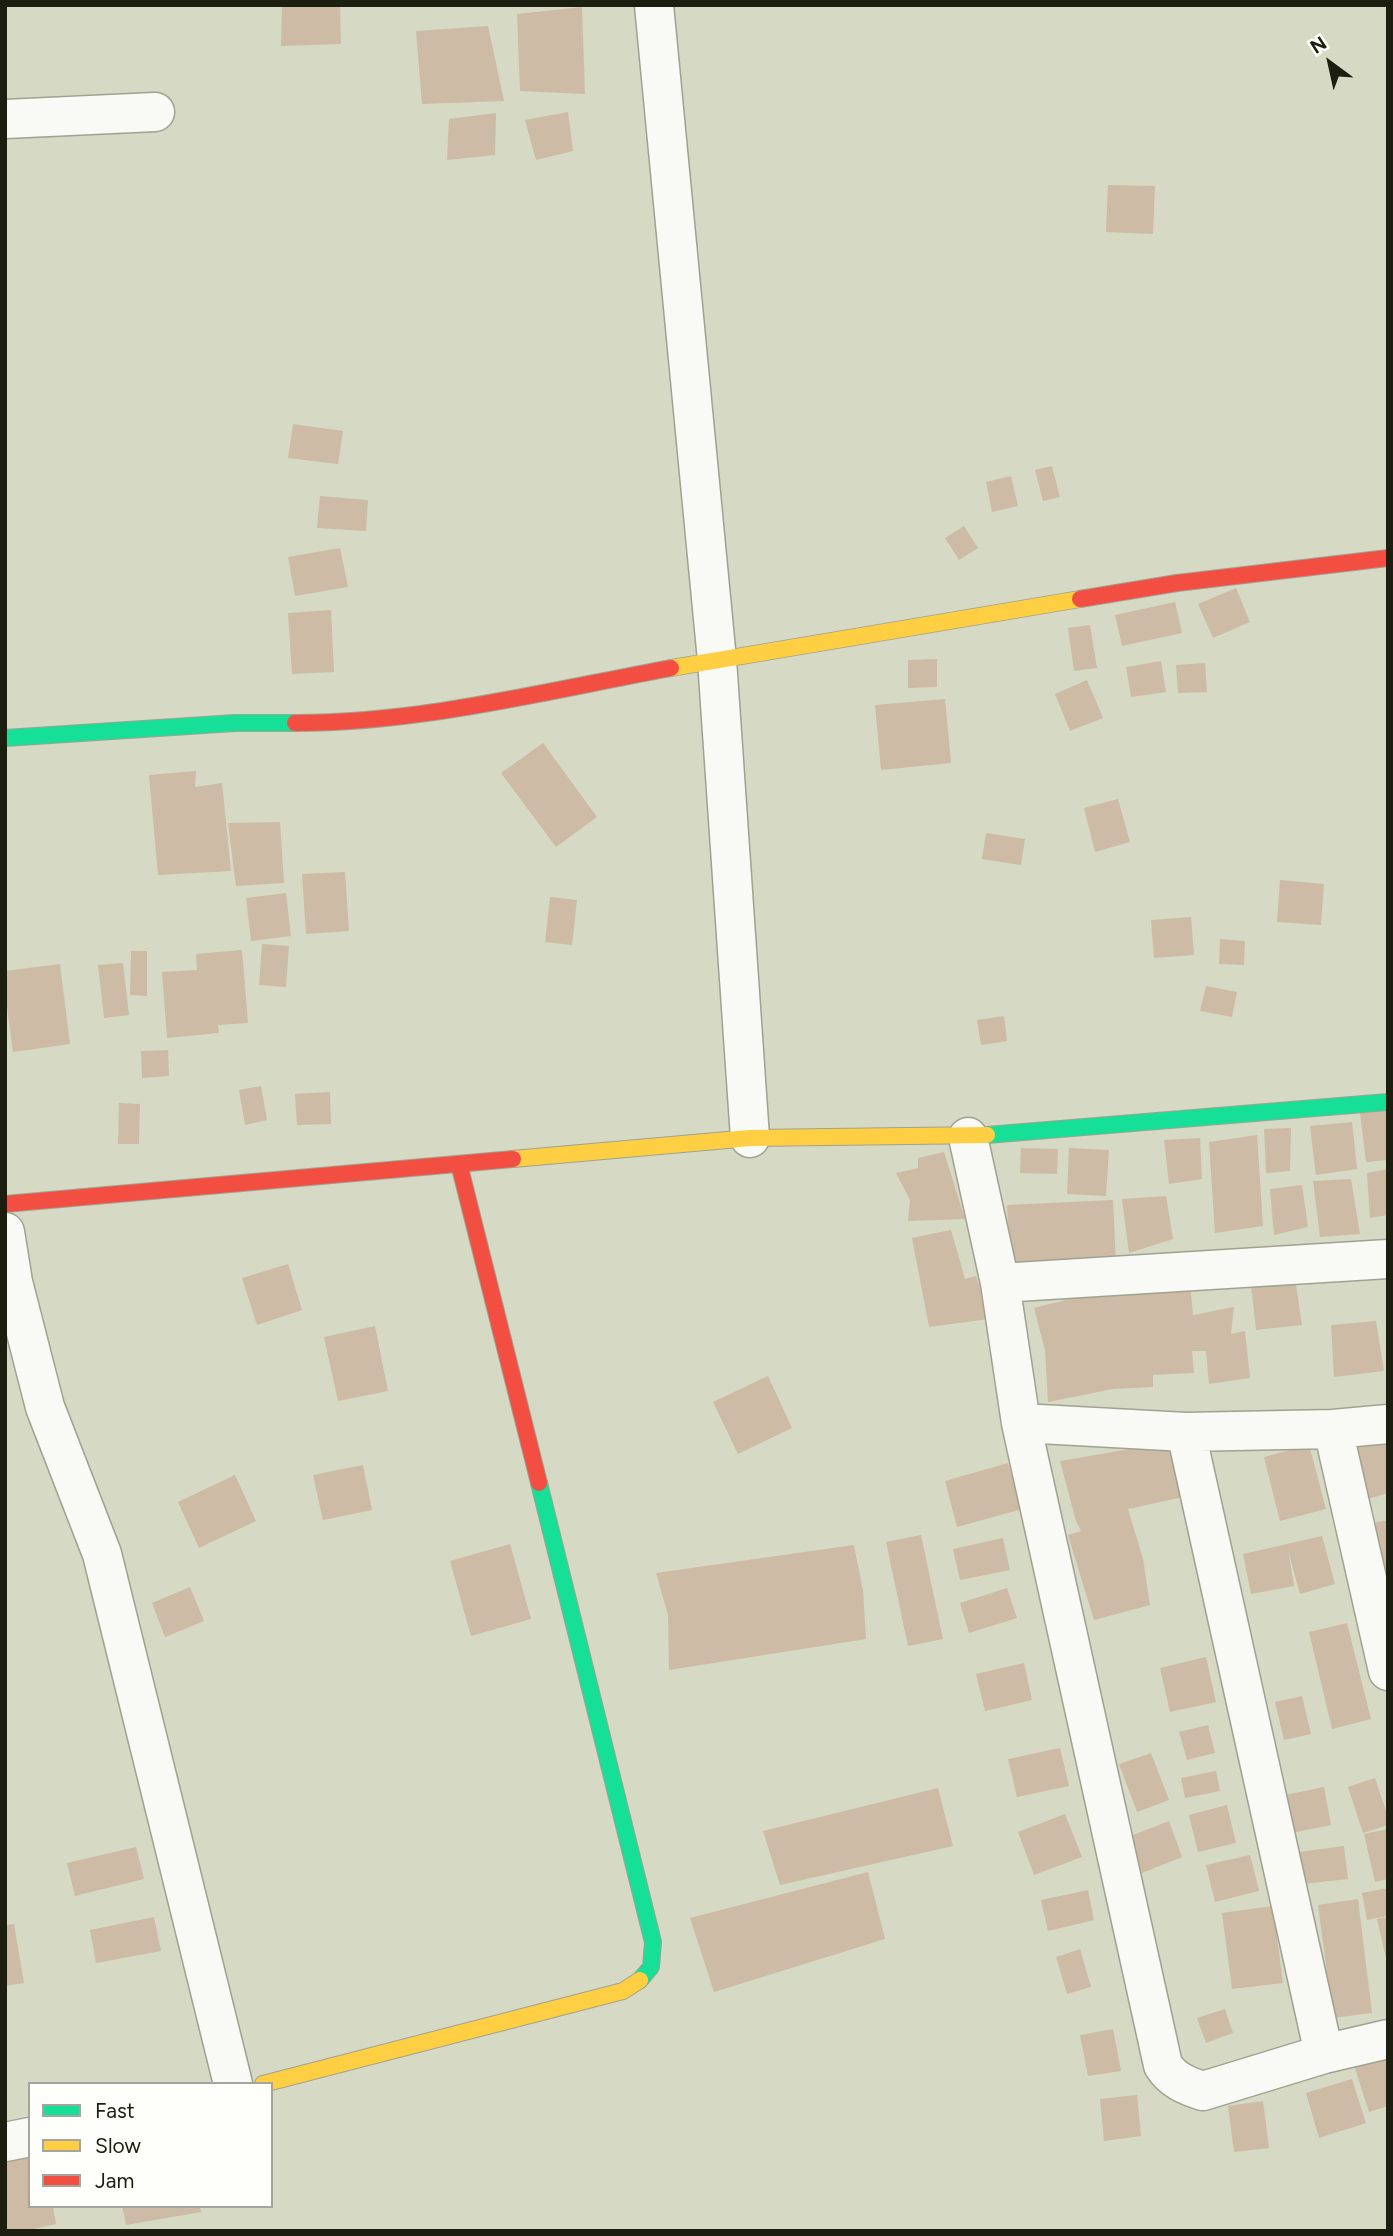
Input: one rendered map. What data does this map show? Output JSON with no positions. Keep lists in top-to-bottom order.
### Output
{
  "legend": ["Fast", "Slow", "Jam"],
  "north": "top left"
}
